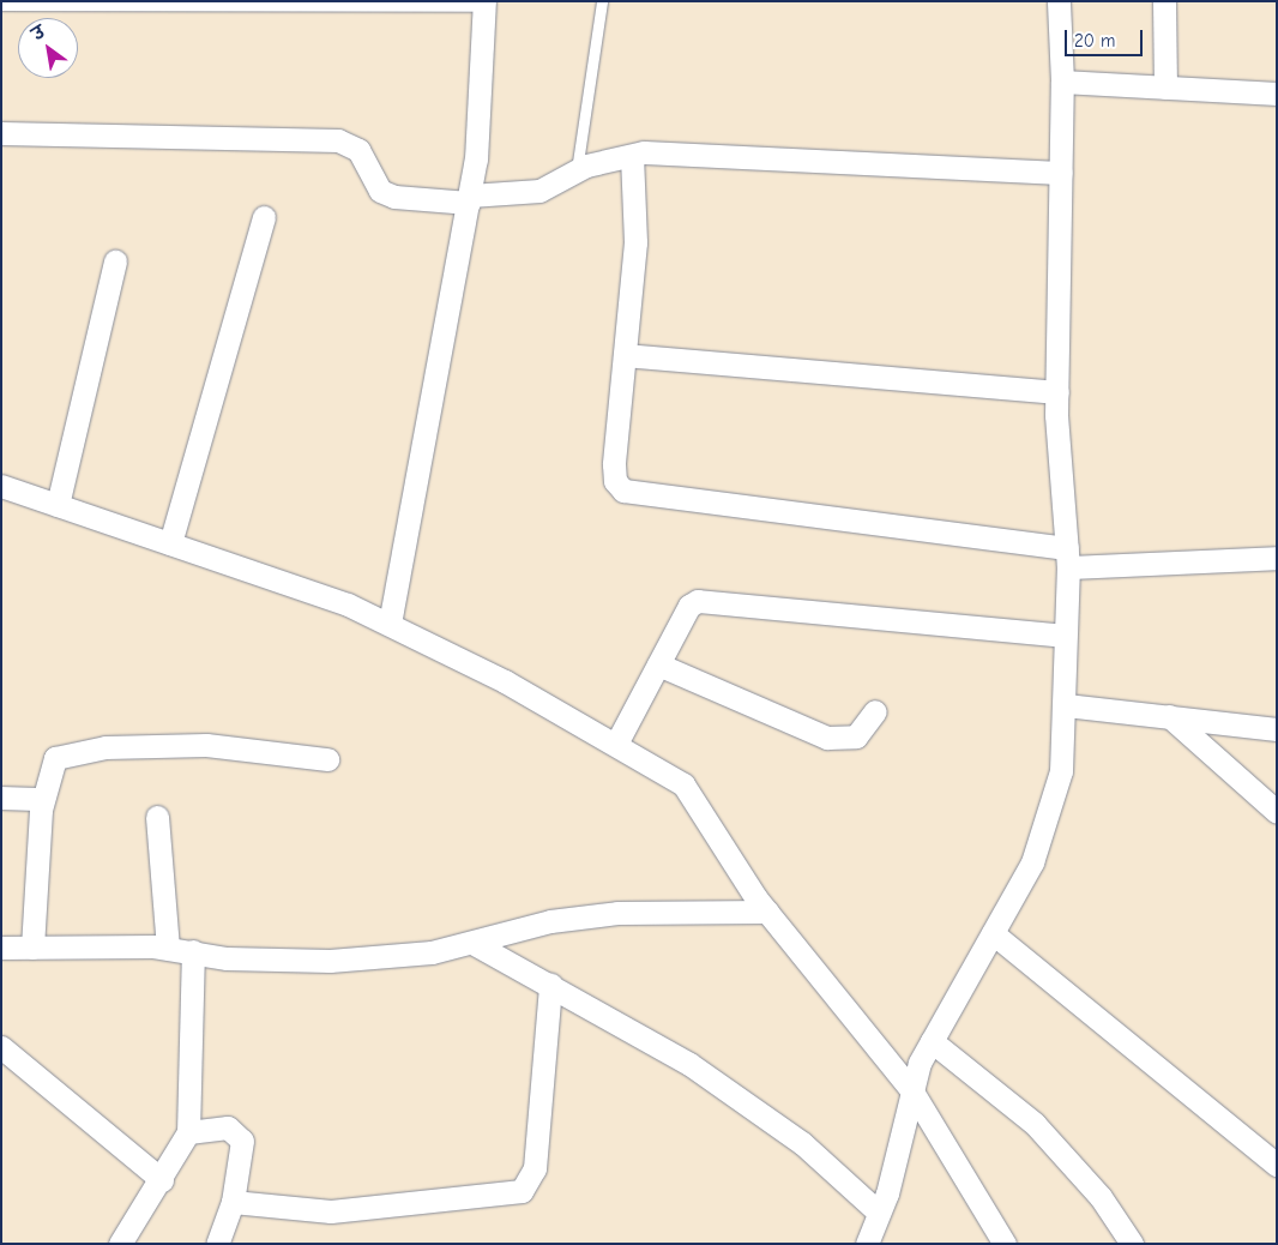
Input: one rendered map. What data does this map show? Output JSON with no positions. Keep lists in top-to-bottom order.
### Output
{
  "scale_bar": "20 m",
  "north": "top left"
}
